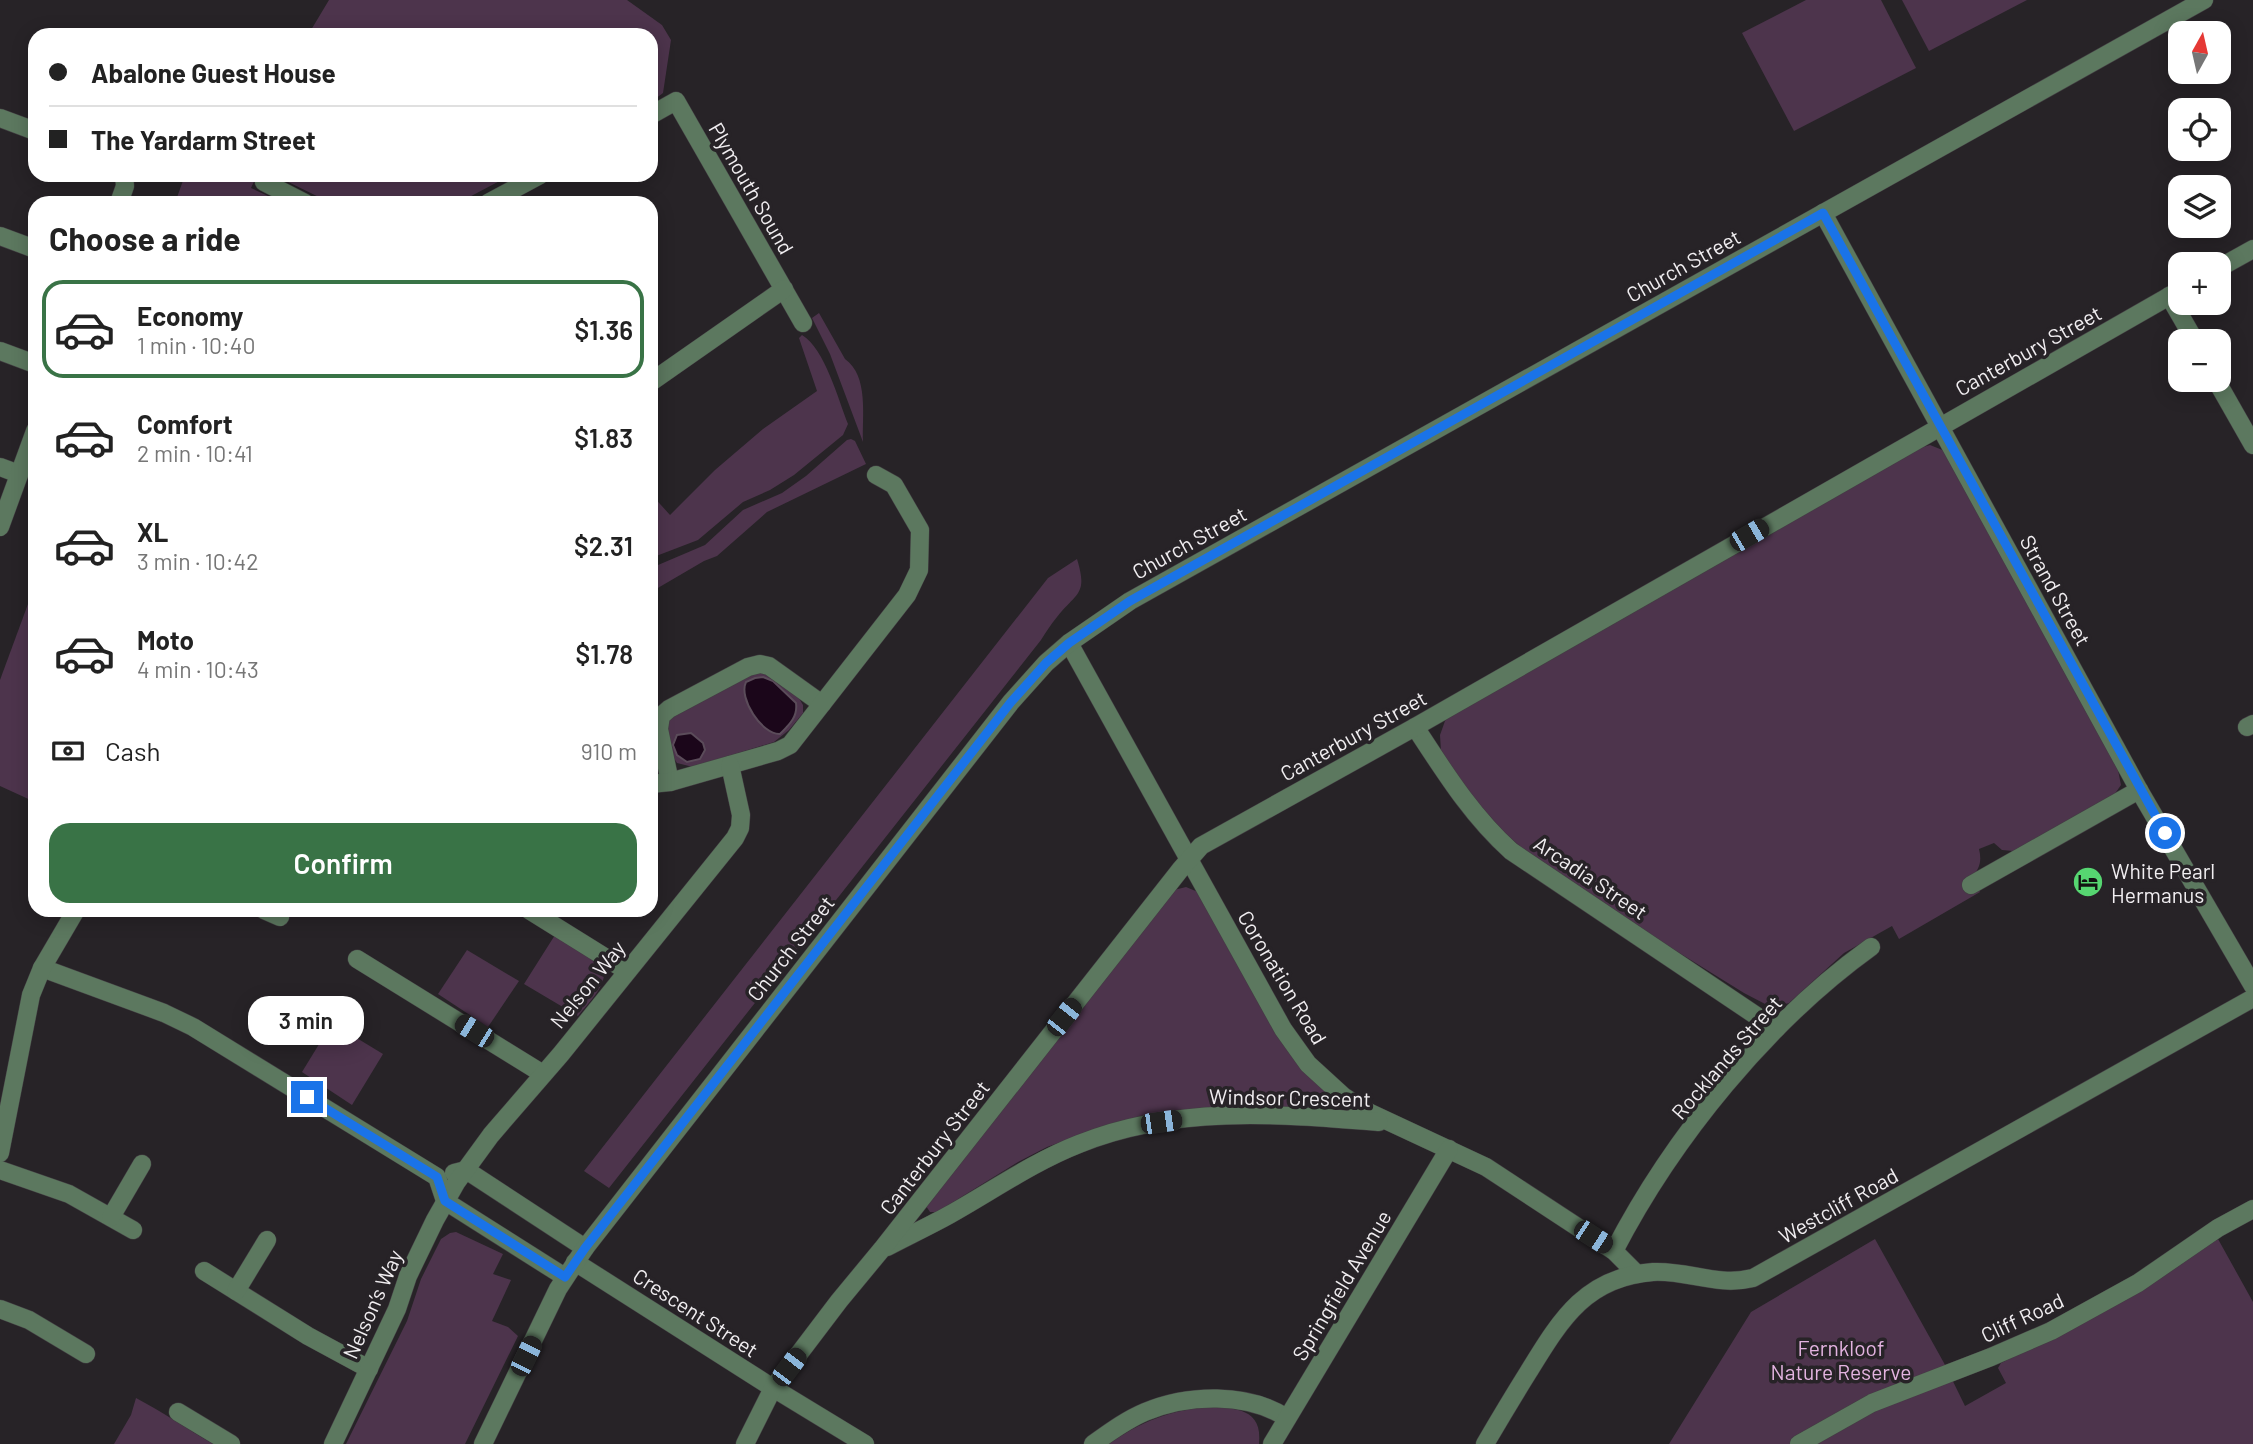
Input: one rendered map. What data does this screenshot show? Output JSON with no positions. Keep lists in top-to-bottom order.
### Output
{
  "streets": {
    "street": [
      "Plymouth Sound",
      "Church Street",
      "Canterbury Street",
      "Strand Street",
      "Arcadia Street",
      "Coronation Road",
      "Nelson Way",
      "Rocklands Street",
      "Windsor Crescent",
      "Westcliff Road",
      "Springfield Avenue",
      "Nelson’s Way",
      "Crescent Street",
      "Cliff Road"
    ]
  },
  "crossings": [
    ["Church Street", "Strand Street"],
    ["Church Street", "Coronation Road"],
    ["Church Street", "Crescent Street"],
    ["Canterbury Street", "Strand Street"],
    ["Canterbury Street", "Arcadia Street"],
    ["Canterbury Street", "Coronation Road"],
    ["Canterbury Street", "Windsor Crescent"],
    ["Canterbury Street", "Crescent Street"],
    ["Arcadia Street", "Rocklands Street"],
    ["Coronation Road", "Rocklands Street"],
    ["Coronation Road", "Windsor Crescent"],
    ["Coronation Road", "Westcliff Road"],
    ["Coronation Road", "Springfield Avenue"],
    ["Nelson Way", "Nelson’s Way"],
    ["Nelson Way", "Crescent Street"],
    ["Nelson’s Way", "Crescent Street"]
  ],
  "parks": ["Fernkloof Nature Reserve"],
  "places": {
    "hotel": ["White Pearl Hermanus"]
  },
  "north": "top",
  "page": {
    "map_buttons": ["+", "−"],
    "banner": ["Abalone Guest House", "The Yardarm Street"],
    "heading": "Choose a ride",
    "list": [
      {
        "name": "Economy",
        "note": "1 min · 10:40",
        "value": "$1.36"
      },
      {
        "name": "Comfort",
        "note": "2 min · 10:41",
        "value": "$1.83"
      },
      {
        "name": "XL",
        "note": "3 min · 10:42",
        "value": "$2.31"
      },
      {
        "name": "Moto",
        "note": "4 min · 10:43",
        "value": "$1.78"
      }
    ],
    "pay": ["Cash", "910 m"],
    "buttons": "Confirm",
    "bubble": "3 min"
  }
}
